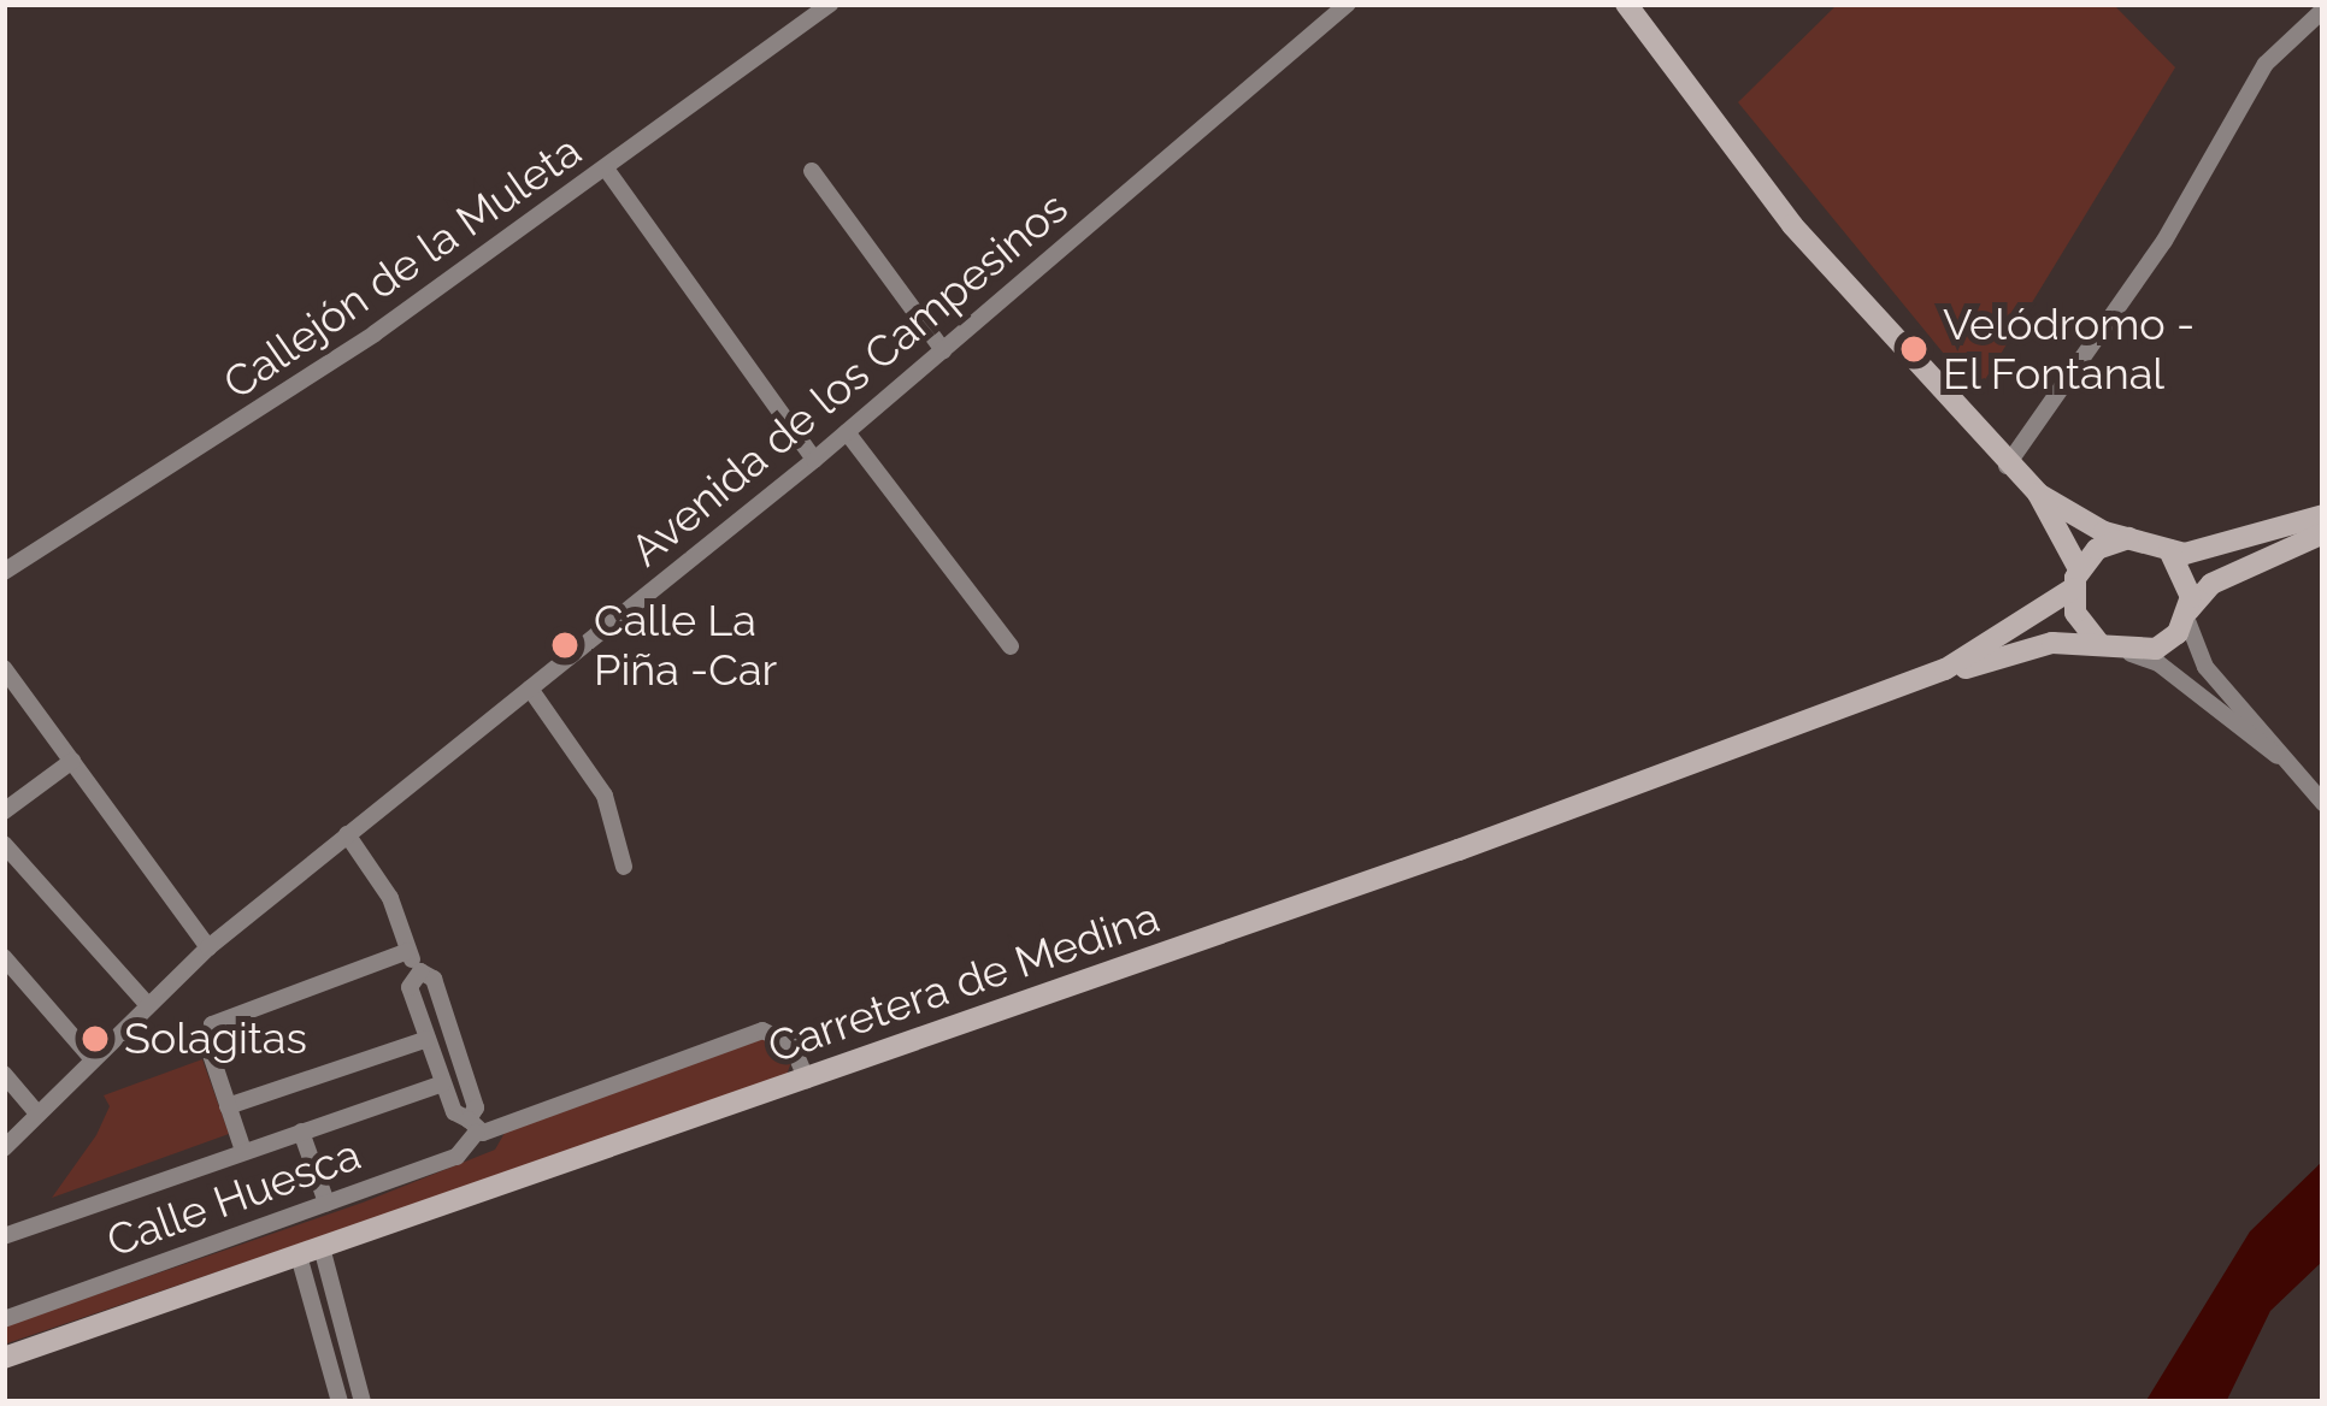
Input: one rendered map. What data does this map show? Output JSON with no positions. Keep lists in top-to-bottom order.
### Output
{
  "streets": {
    "main road": ["Carretera de Medina"],
    "street": ["Callejón de la Muleta", "Avenida de los Campesinos", "Calle Huesca"]
  },
  "crossings": [
    ["Carretera de Medina", "Calle Huesca"]
  ],
  "places": ["Velódromo - El Fontanal", "Calle La Piña -Car", "Solagitas"]
}
